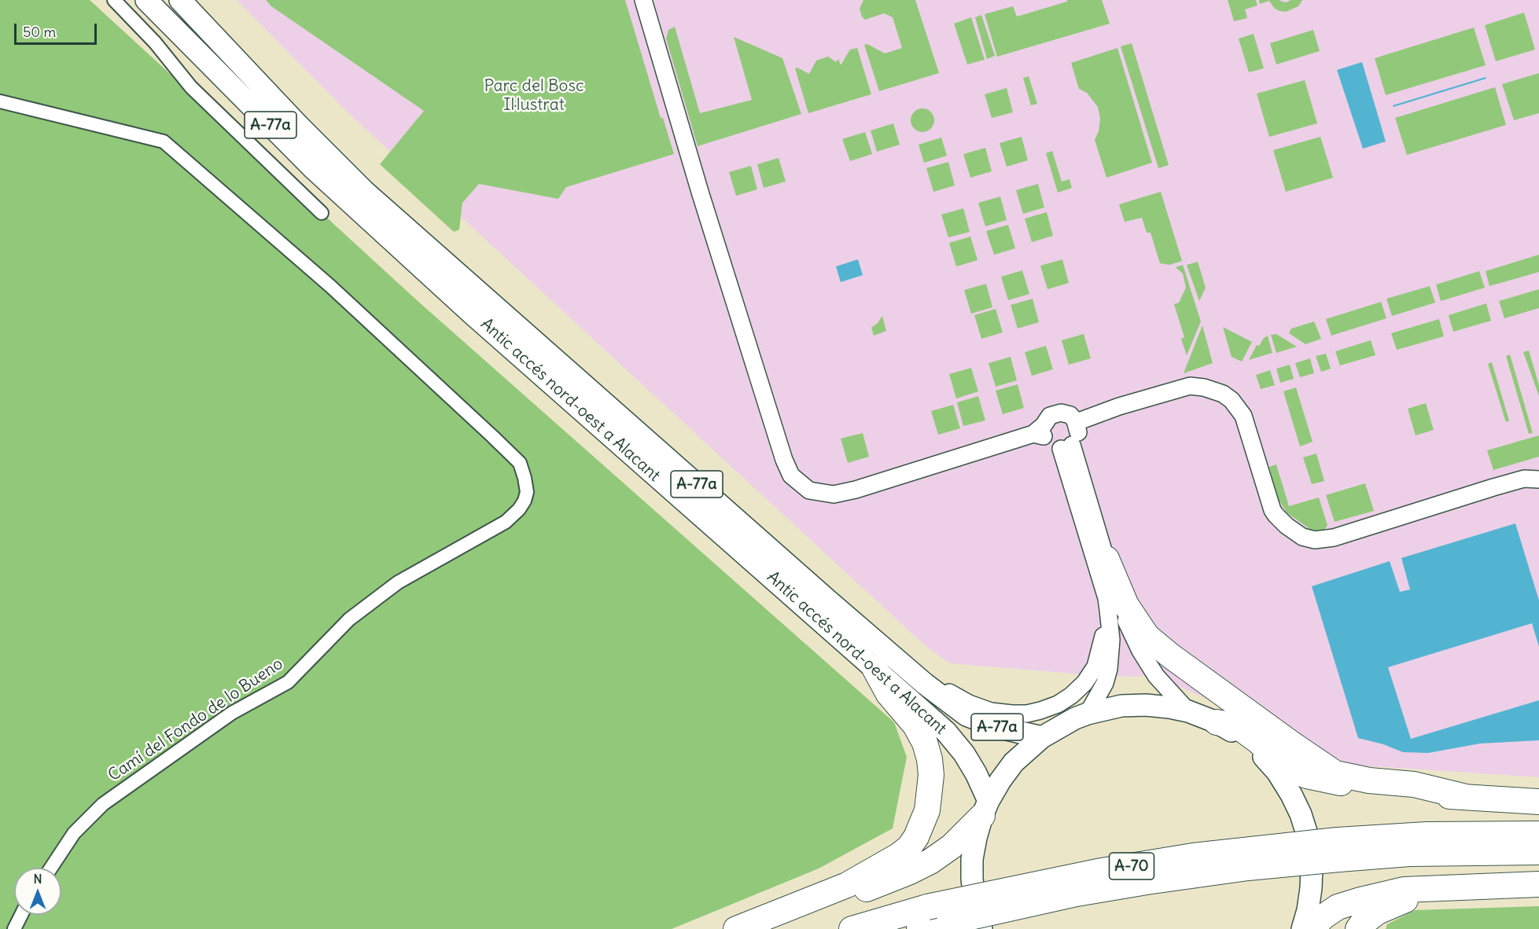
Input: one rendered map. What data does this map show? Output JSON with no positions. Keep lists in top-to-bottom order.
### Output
{
  "streets": {
    "highway": ["A-70"],
    "main road": ["A-77a", "Antic accés nord-oest a Alacant"],
    "street": ["Camí del Fondo de lo Bueno"]
  },
  "parks": ["Parc del Bosc Il·lustrat"],
  "scale_bar": "50 m",
  "north": "top"
}
